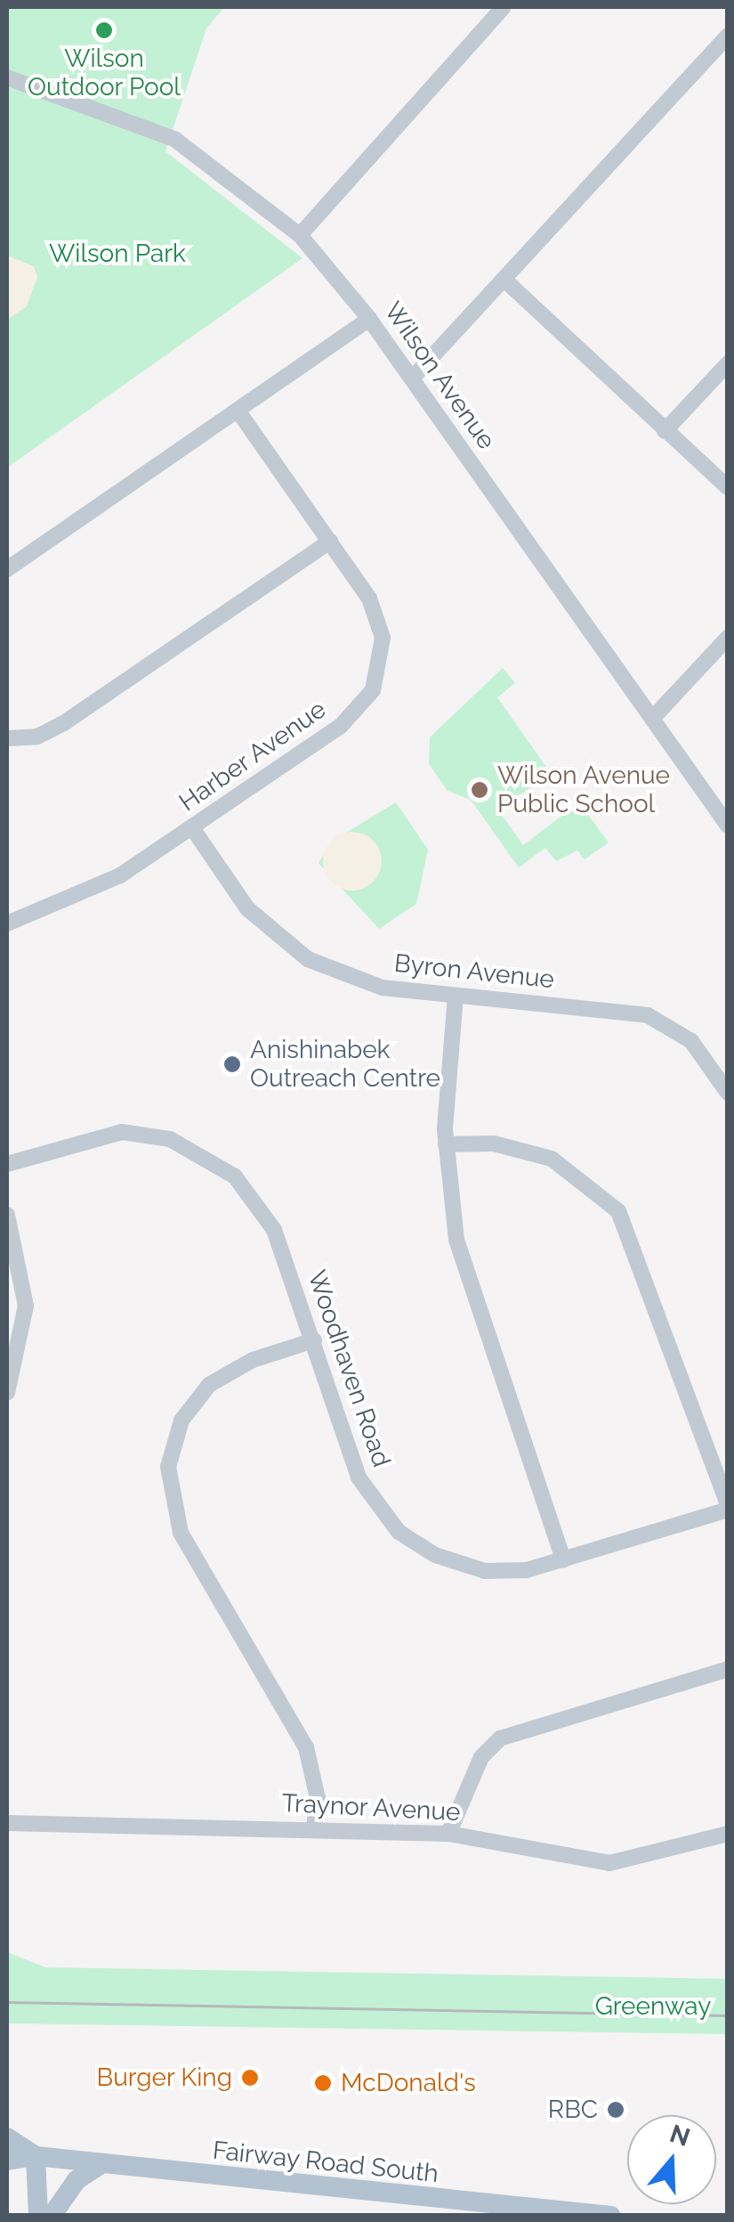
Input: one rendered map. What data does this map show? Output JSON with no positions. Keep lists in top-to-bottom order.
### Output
{
  "streets": {
    "main road": ["Fairway Road South"],
    "street": [
      "Wilson Avenue",
      "Harber Avenue",
      "Byron Avenue",
      "Woodhaven Road",
      "Traynor Avenue"
    ]
  },
  "crossings": [
    ["Harber Avenue", "Byron Avenue"]
  ],
  "parks": ["Wilson Park", "Greenway"],
  "places": [
    "Wilson Outdoor Pool",
    "Wilson Avenue Public School",
    "Anishinabek Outreach Centre",
    "Burger King",
    "McDonald's",
    "RBC"
  ],
  "north": "top"
}
